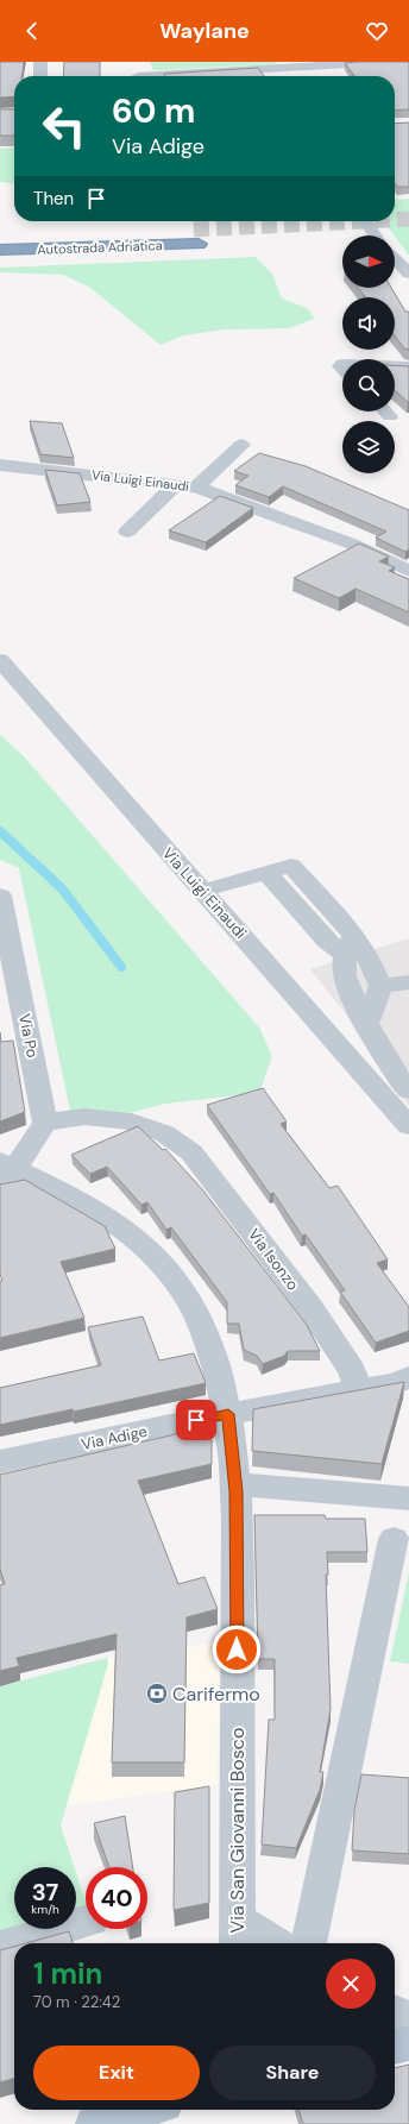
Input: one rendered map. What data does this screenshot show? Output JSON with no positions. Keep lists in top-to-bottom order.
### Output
{
  "streets": {
    "highway": ["Autostrada Adriatica"],
    "street": [
      "Via Luigi Einaudi",
      "Via Po",
      "Via Isonzo",
      "Via Adige",
      "Via San Giovanni Bosco"
    ]
  },
  "crossings": [
    ["Via Po", "Via Isonzo"],
    ["Via Adige", "Via San Giovanni Bosco"]
  ],
  "places": {
    "bank": ["Carifermo"]
  },
  "north": "right",
  "page": {
    "header": "Waylane",
    "turn": ["60 m", "Via Adige"],
    "then": "Then",
    "speed": "37 km/h",
    "limit": "40",
    "heading": ["1 min", "70 m · 22:42"],
    "buttons": ["Exit", "Share"]
  }
}
